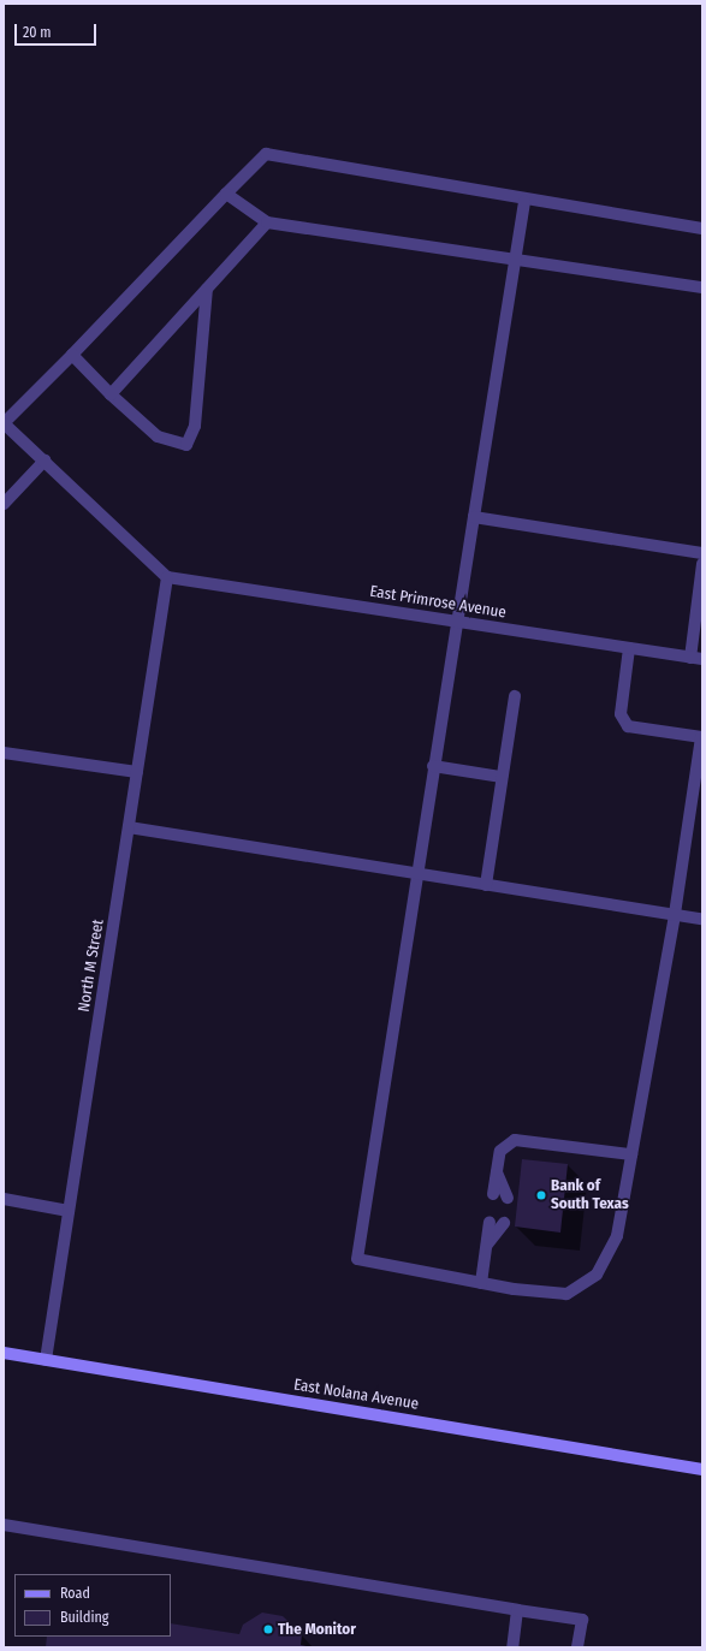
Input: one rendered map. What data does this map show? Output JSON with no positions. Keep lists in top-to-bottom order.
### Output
{
  "streets": {
    "main road": ["East Nolana Avenue"],
    "street": ["East Primrose Avenue", "North M Street"]
  },
  "crossings": [
    ["East Primrose Avenue", "North M Street"],
    ["North M Street", "East Nolana Avenue"]
  ],
  "places": ["Bank of South Texas", "The Monitor"],
  "legend": ["Road", "Building"],
  "scale_bar": "20 m"
}
